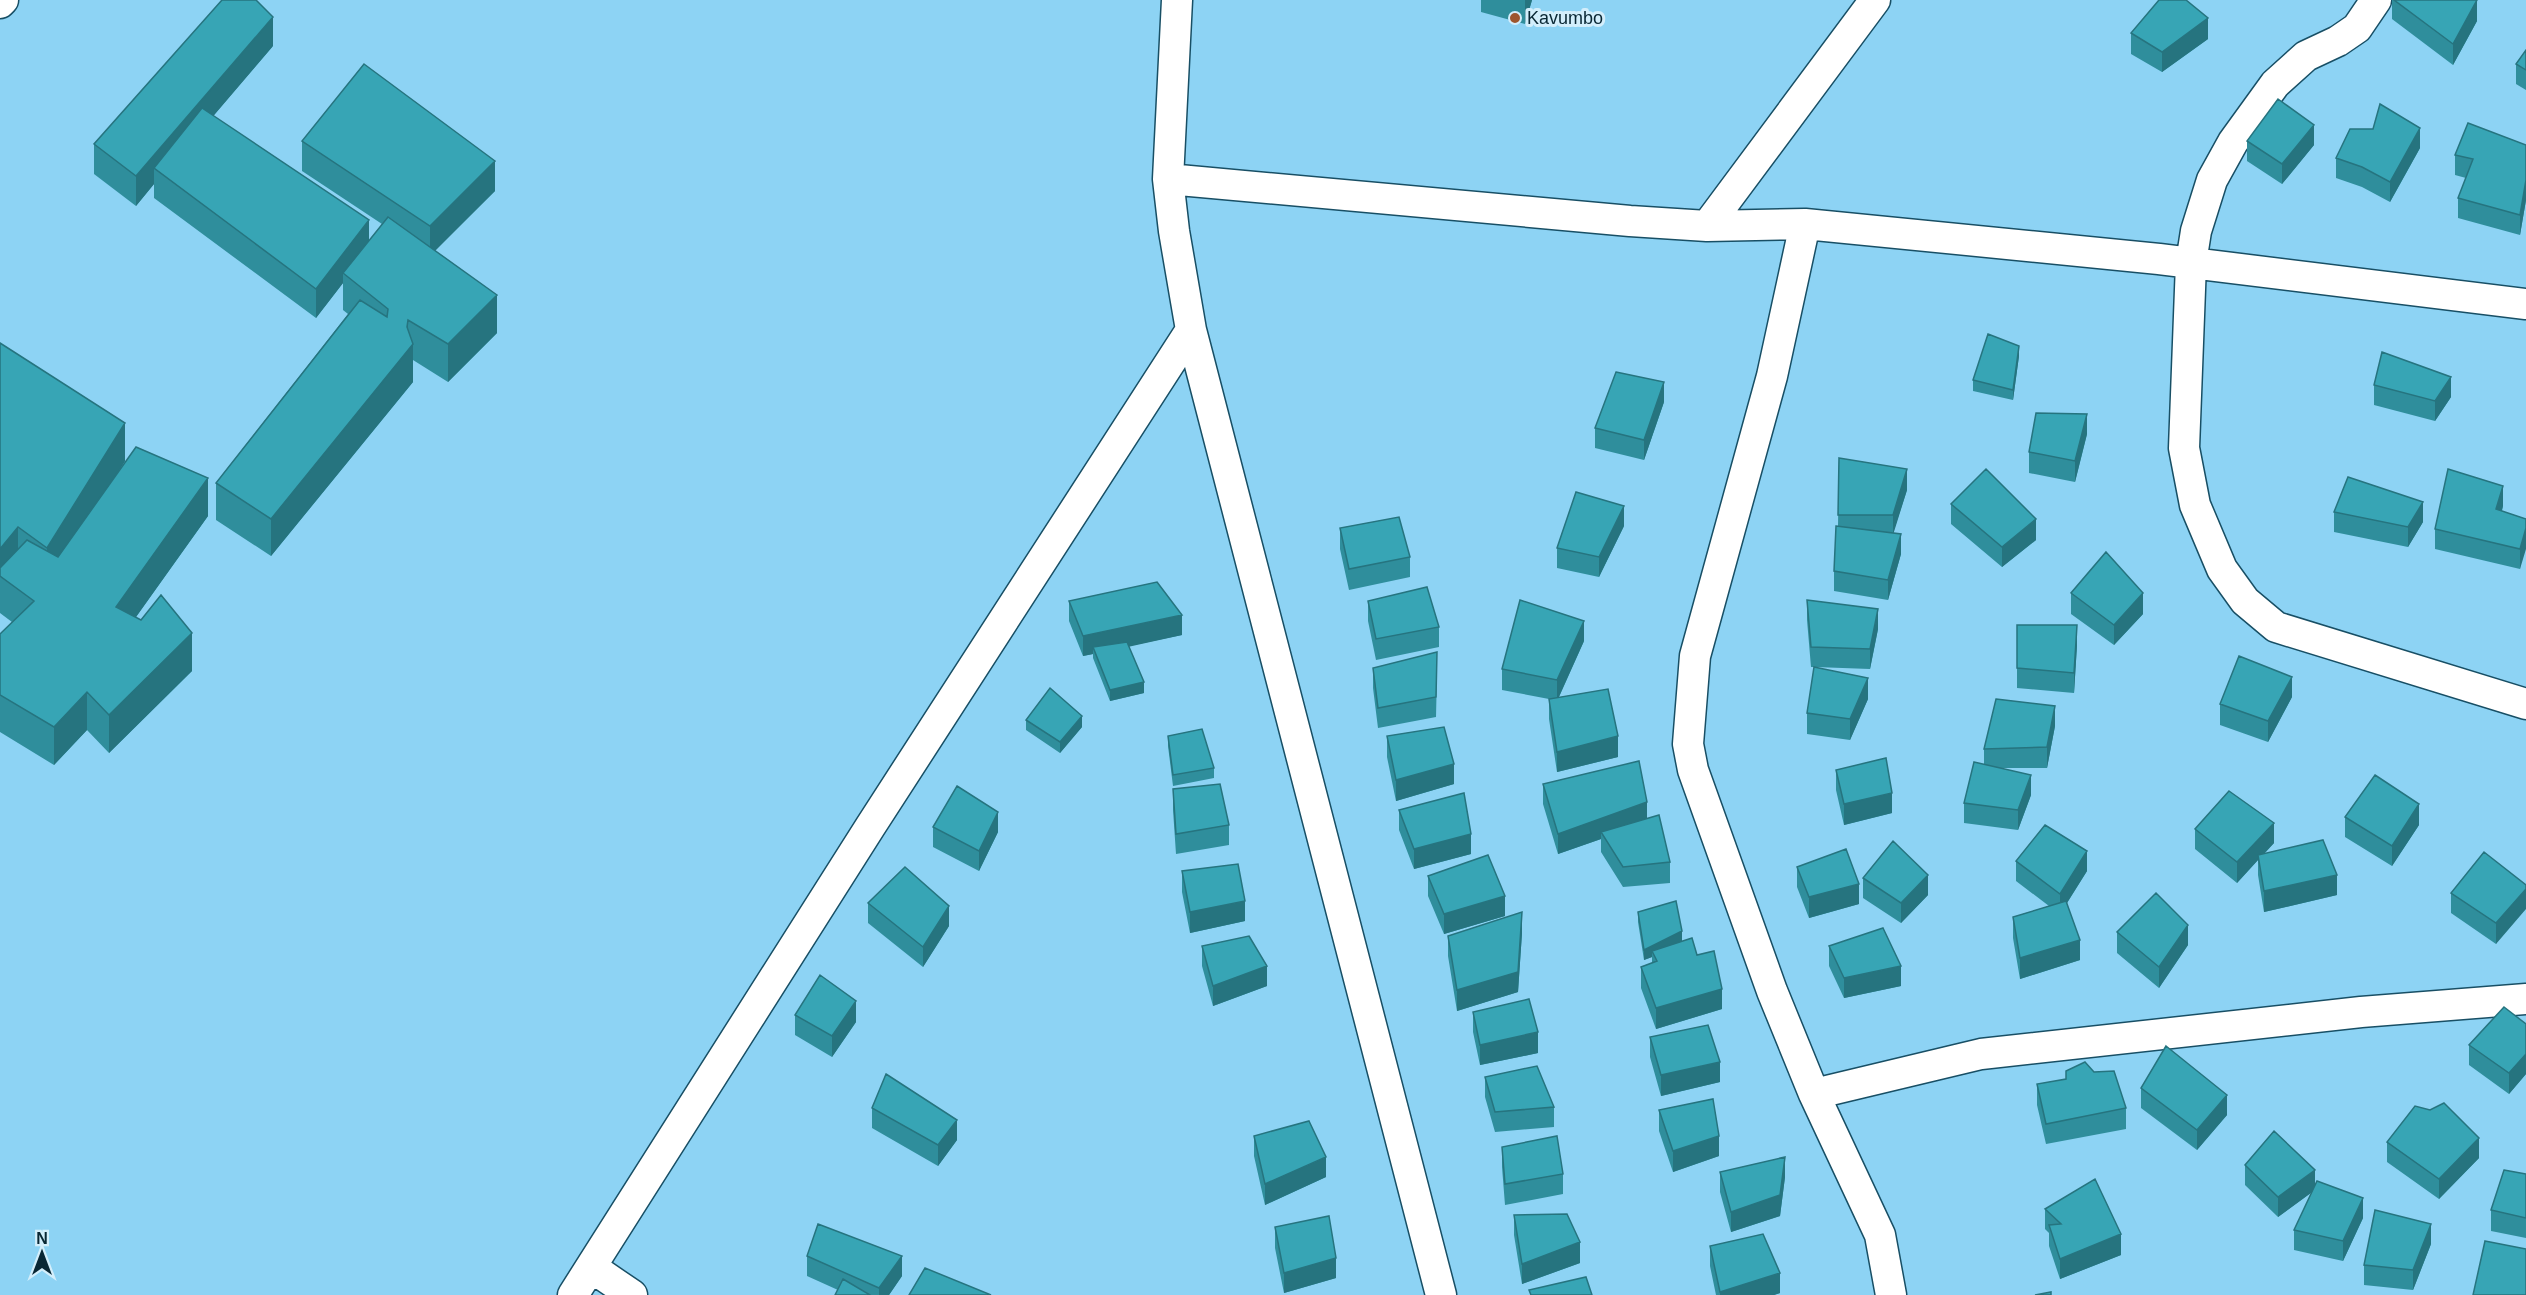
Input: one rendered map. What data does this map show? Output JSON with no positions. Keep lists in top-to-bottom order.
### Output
{
  "places": ["Kavumbo"],
  "north": "top"
}
